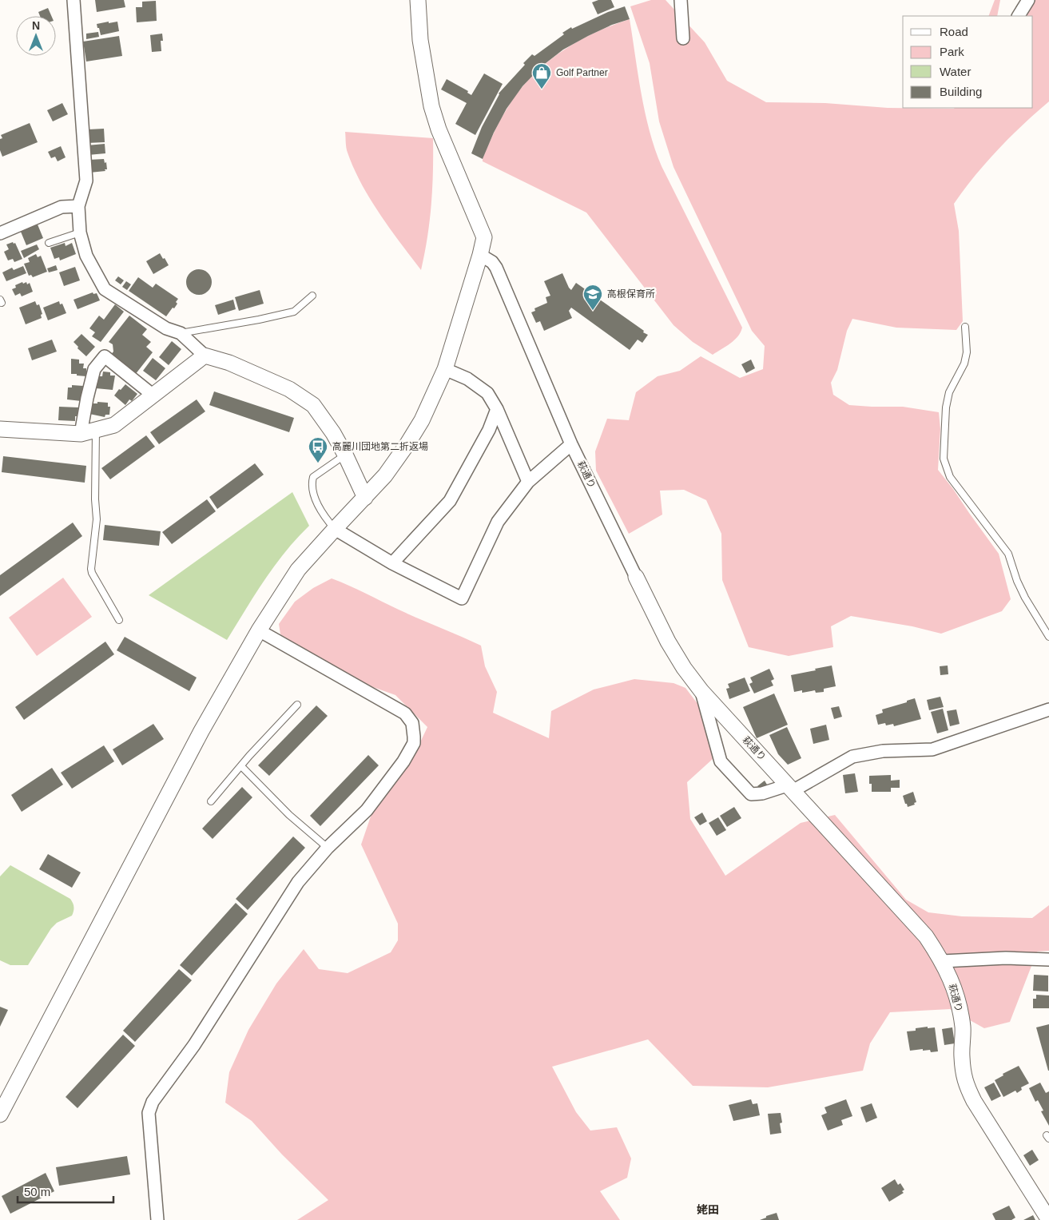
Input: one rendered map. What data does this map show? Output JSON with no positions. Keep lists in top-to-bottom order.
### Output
{
  "streets": {
    "street": ["萩通り"]
  },
  "districts": ["姥田"],
  "places": {
    "shop": ["Golf Partner"],
    "school or university": ["高根保育所"],
    "bus stop": ["高麗川団地第二折返場"]
  },
  "legend": [
    "Road",
    "Park",
    "Water",
    "Building"
  ],
  "scale_bar": "50 m",
  "north": "top"
}
